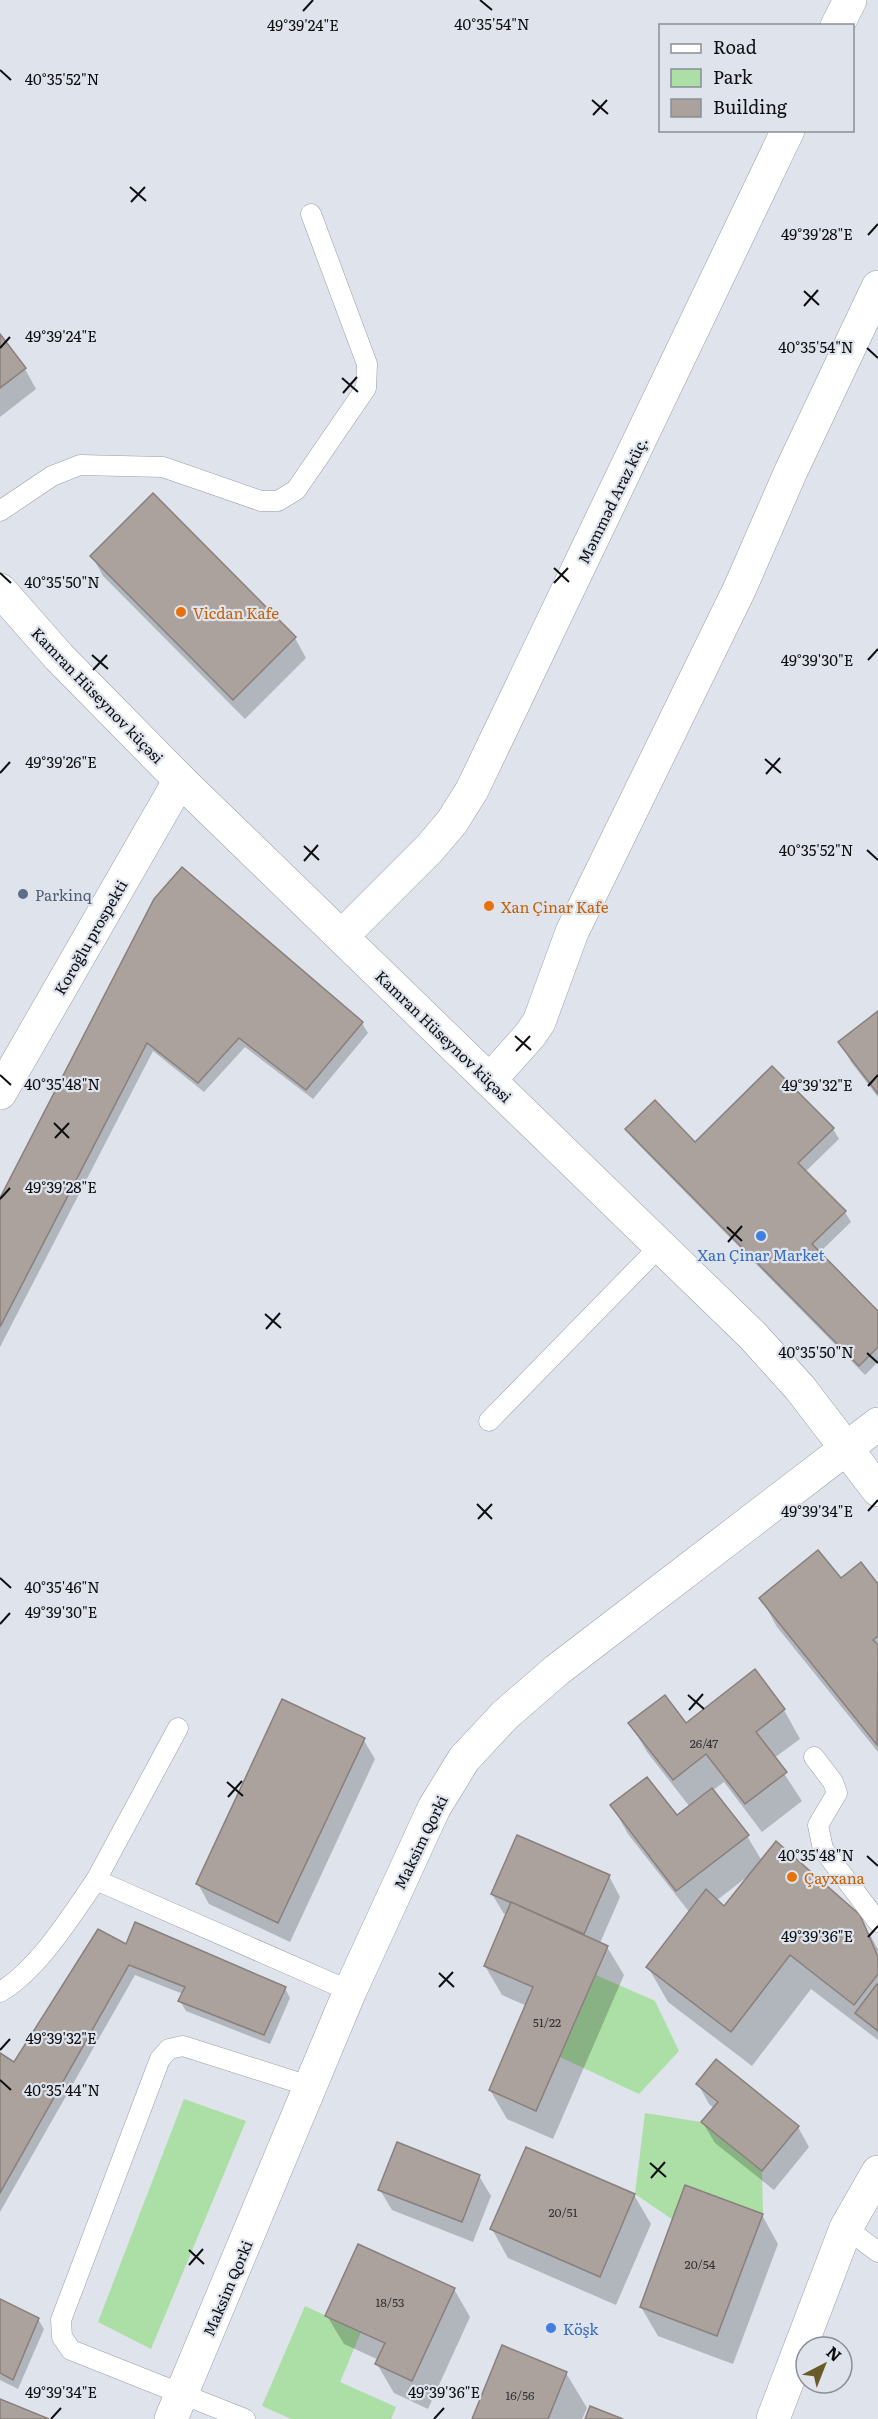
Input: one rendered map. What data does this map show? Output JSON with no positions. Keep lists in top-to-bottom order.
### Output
{
  "streets": {
    "street": [
      "Məmməd Araz küç.",
      "Kamran Hüseynov küçəsi",
      "Koroğlu prospekti",
      "Maksim Qorki"
    ]
  },
  "crossings": [
    ["Məmməd Araz küç.", "Kamran Hüseynov küçəsi"],
    ["Kamran Hüseynov küçəsi", "Koroğlu prospekti"],
    ["Kamran Hüseynov küçəsi", "Maksim Qorki"]
  ],
  "places": [
    "Vicdan Kafe",
    "Parkinq",
    "Xan Çinar Kafe",
    "Xan Çinar Market",
    "Çayxana",
    "Köşk"
  ],
  "house_numbers": [
    "26/47",
    "51/22",
    "20/51",
    "20/54",
    "18/53",
    "16/56"
  ],
  "legend": ["Road", "Park", "Building"],
  "north": "top right",
  "coordinates": [
    "40°35'54\"N",
    "49°39'24\"E",
    "40°35'52\"N",
    "49°39'28\"E",
    "40°35'50\"N",
    "49°39'30\"E",
    "49°39'26\"E",
    "40°35'48\"N",
    "49°39'32\"E",
    "49°39'34\"E",
    "40°35'46\"N",
    "49°39'36\"E",
    "40°35'44\"N"
  ]
}
